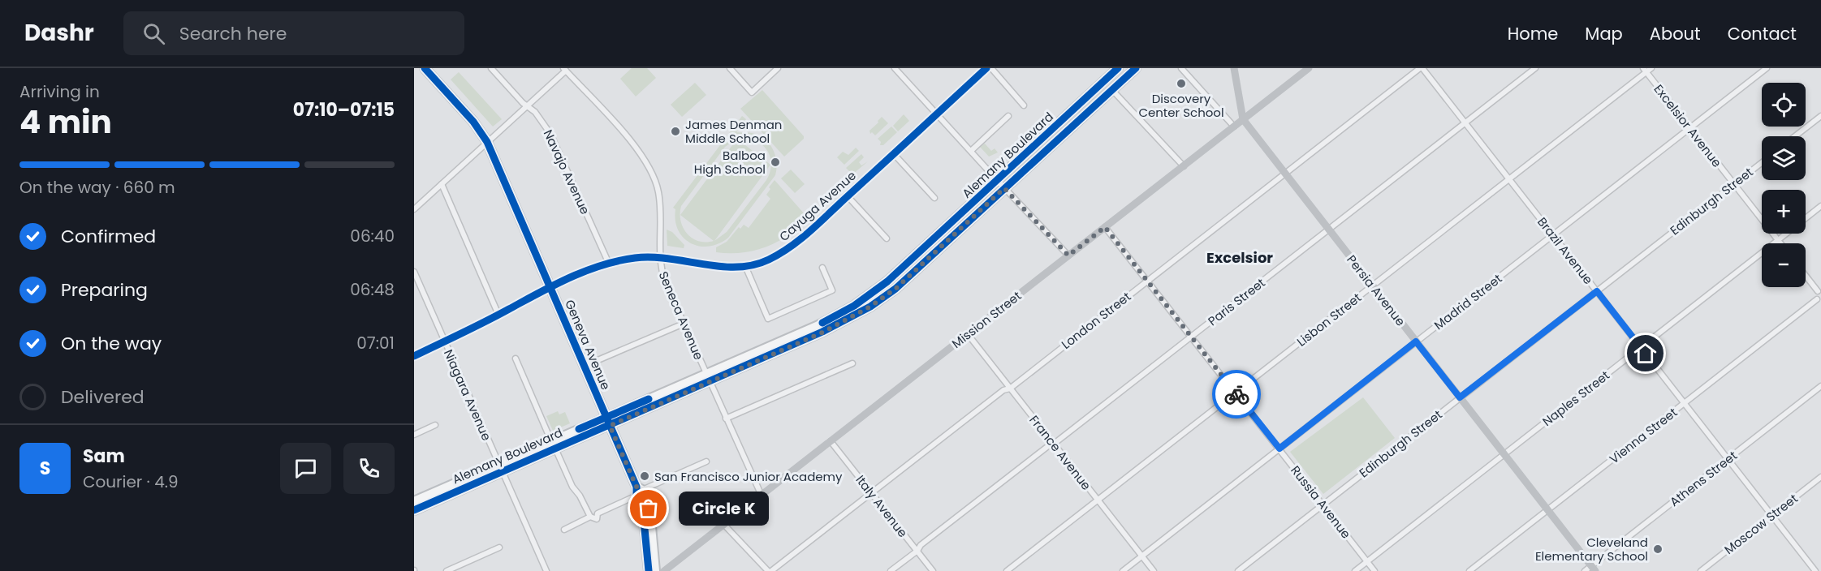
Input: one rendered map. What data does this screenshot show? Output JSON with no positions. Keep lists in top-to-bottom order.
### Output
{
  "streets": {
    "main road": [
      "Alemany Boulevard",
      "Persia Avenue",
      "Mission Street",
      "Geneva Avenue"
    ],
    "street": [
      "Excelsior Avenue",
      "Navajo Avenue",
      "Edinburgh Street",
      "Cayuga Avenue",
      "Brazil Avenue",
      "Paris Street",
      "Madrid Street",
      "Seneca Avenue",
      "Lisbon Street",
      "London Street",
      "Niagara Avenue",
      "Naples Street",
      "Vienna Street",
      "France Avenue",
      "Athens Street",
      "Russia Avenue",
      "Italy Avenue",
      "Moscow Street"
    ]
  },
  "crossings": [
    ["Excelsior Avenue", "Edinburgh Street"],
    ["Excelsior Avenue", "Madrid Street"],
    ["Excelsior Avenue", "Lisbon Street"],
    ["Excelsior Avenue", "Naples Street"],
    ["Alemany Boulevard", "Seneca Avenue"],
    ["Alemany Boulevard", "Geneva Avenue"],
    ["Alemany Boulevard", "Niagara Avenue"],
    ["Navajo Avenue", "Cayuga Avenue"],
    ["Edinburgh Street", "Brazil Avenue"],
    ["Edinburgh Street", "Persia Avenue"],
    ["Edinburgh Street", "Russia Avenue"],
    ["Cayuga Avenue", "Seneca Avenue"],
    ["Cayuga Avenue", "Geneva Avenue"],
    ["Cayuga Avenue", "Niagara Avenue"],
    ["Brazil Avenue", "Paris Street"],
    ["Brazil Avenue", "Madrid Street"],
    ["Brazil Avenue", "Lisbon Street"],
    ["Brazil Avenue", "London Street"],
    ["Brazil Avenue", "Naples Street"],
    ["Brazil Avenue", "Vienna Street"],
    ["Brazil Avenue", "Athens Street"],
    ["Brazil Avenue", "Moscow Street"],
    ["Persia Avenue", "Paris Street"],
    ["Persia Avenue", "Madrid Street"],
    ["Persia Avenue", "Mission Street"],
    ["Persia Avenue", "Lisbon Street"],
    ["Persia Avenue", "London Street"],
    ["Persia Avenue", "Naples Street"],
    ["Persia Avenue", "Vienna Street"],
    ["Persia Avenue", "Athens Street"],
    ["Paris Street", "France Avenue"],
    ["Paris Street", "Russia Avenue"],
    ["Paris Street", "Italy Avenue"],
    ["Madrid Street", "France Avenue"],
    ["Madrid Street", "Russia Avenue"],
    ["Seneca Avenue", "Mission Street"],
    ["Mission Street", "France Avenue"],
    ["Mission Street", "Russia Avenue"],
    ["Mission Street", "Italy Avenue"],
    ["Lisbon Street", "France Avenue"],
    ["Lisbon Street", "Russia Avenue"],
    ["London Street", "France Avenue"],
    ["London Street", "Russia Avenue"],
    ["London Street", "Italy Avenue"],
    ["Naples Street", "Russia Avenue"]
  ],
  "districts": ["Excelsior"],
  "places": [
    "Discovery Center School",
    "James Denman Middle School",
    "Balboa High School",
    "San Francisco Junior Academy",
    "Circle K",
    "Cleveland Elementary School"
  ],
  "page": {
    "header": "Dashr",
    "search": "Search here",
    "nav": [
      "Home",
      "Map",
      "About",
      "Contact"
    ],
    "heading": ["4 min", "Arriving in", "07:10–07:15"],
    "panel": ["Sam", "Courier · 4.9"],
    "map_buttons": ["+", "−"],
    "bar": "On the way · 660 m",
    "list": [
      ["Confirmed", "06:40"],
      ["Preparing", "06:48"],
      ["On the way", "07:01"],
      "Delivered"
    ],
    "round": "S",
    "bubble": "Circle K"
  }
}
